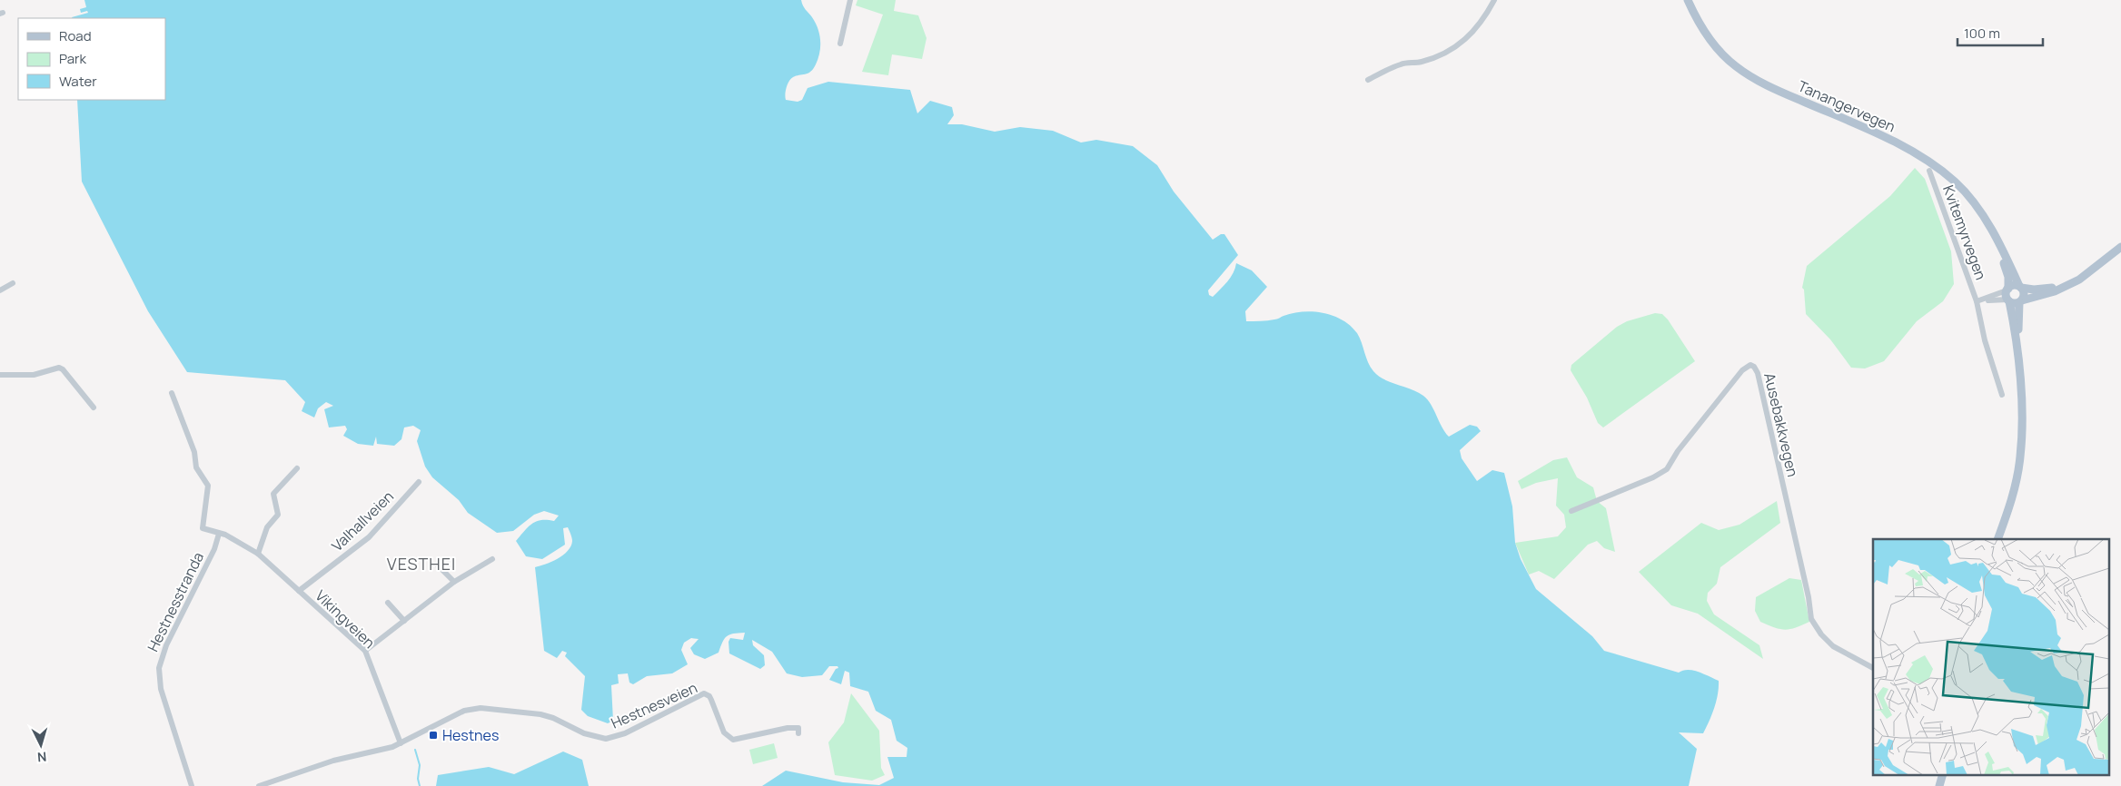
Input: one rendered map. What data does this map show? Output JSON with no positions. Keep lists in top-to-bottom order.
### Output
{
  "streets": {
    "main road": ["Tanangervegen"],
    "street": [
      "Kvitemyrvegen",
      "Ausebakkvegen",
      "Valhallveien",
      "Hestnesstranda",
      "Vikingveien",
      "Hestnesveien"
    ]
  },
  "crossings": [
    ["Tanangervegen", "Kvitemyrvegen"],
    ["Valhallveien", "Vikingveien"],
    ["Hestnesstranda", "Vikingveien"],
    ["Vikingveien", "Hestnesveien"]
  ],
  "districts": ["VESTHEI"],
  "places": {
    "transit": ["Hestnes"]
  },
  "legend": ["Road", "Park", "Water"],
  "scale_bar": "100 m",
  "north": "bottom"
}
